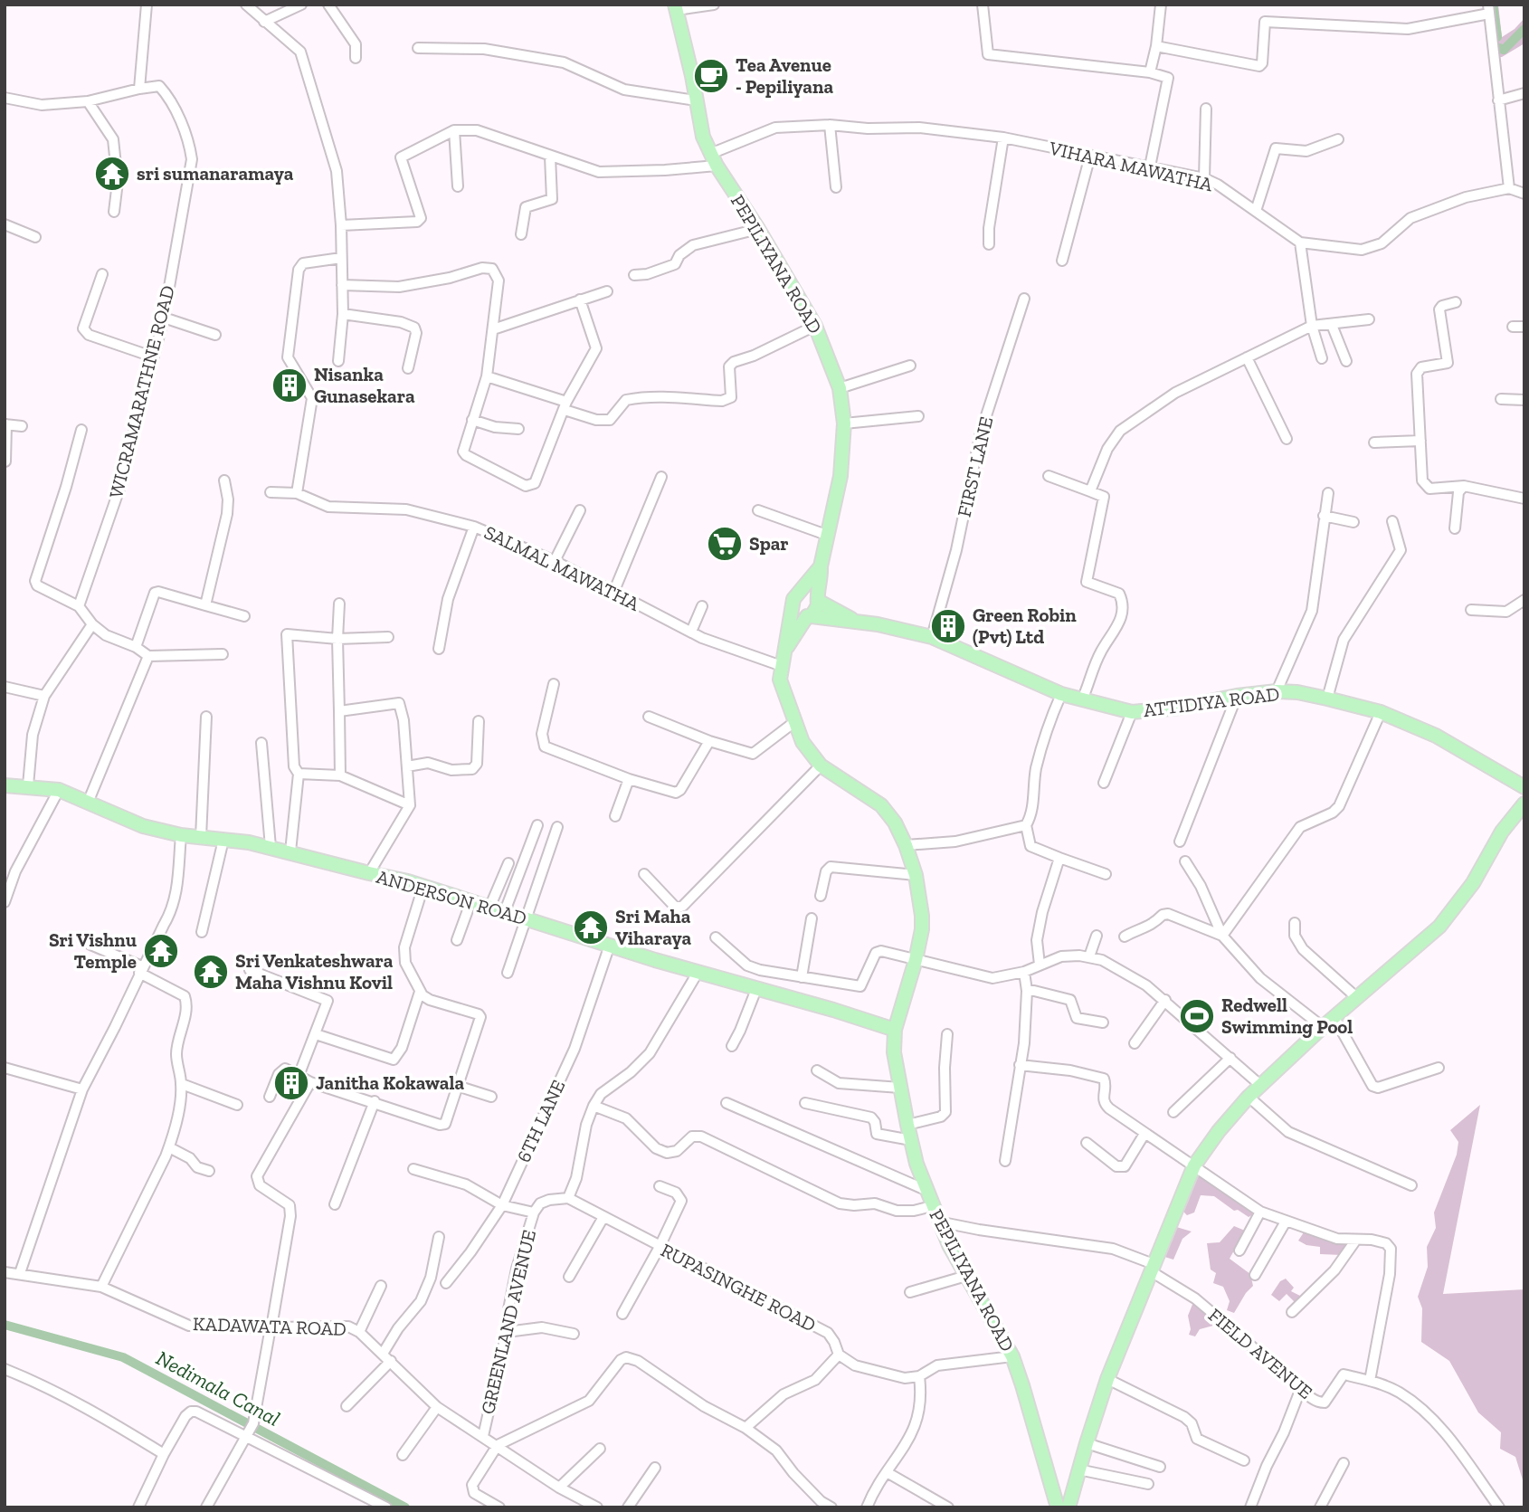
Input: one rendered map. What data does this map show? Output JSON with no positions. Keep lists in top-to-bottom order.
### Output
{
  "streets": {
    "main road": ["PEPILIYANA ROAD", "ATTIDIYA ROAD", "ANDERSON ROAD"],
    "street": [
      "VIHARA MAWATHA",
      "WICRAMARATHNE ROAD",
      "FIRST LANE",
      "SALMAL MAWATHA",
      "6TH LANE",
      "RUPASINGHE ROAD",
      "GREENLAND AVENUE",
      "KADAWATA ROAD",
      "FIELD AVENUE"
    ]
  },
  "crossings": [
    ["VIHARA MAWATHA", "PEPILIYANA ROAD"],
    ["PEPILIYANA ROAD", "SALMAL MAWATHA"],
    ["PEPILIYANA ROAD", "ATTIDIYA ROAD"],
    ["PEPILIYANA ROAD", "ANDERSON ROAD"],
    ["PEPILIYANA ROAD", "RUPASINGHE ROAD"],
    ["PEPILIYANA ROAD", "FIELD AVENUE"],
    ["FIRST LANE", "ATTIDIYA ROAD"],
    ["ANDERSON ROAD", "6TH LANE"],
    ["RUPASINGHE ROAD", "GREENLAND AVENUE"],
    ["GREENLAND AVENUE", "KADAWATA ROAD"]
  ],
  "water": ["Nedimala Canal"],
  "places": {
    "cafe": ["Tea Avenue - Pepiliyana"],
    "temple": [
      "sri sumanaramaya",
      "Sri Maha Viharaya",
      "Sri Vishnu Temple",
      "Sri Venkateshwara Maha Vishnu Kovil"
    ],
    "building": ["Nisanka Gunasekara", "Green Robin (Pvt) Ltd", "Janitha Kokawala"],
    "supermarket": ["Spar"],
    "sports": ["Redwell Swimming Pool"]
  }
}
